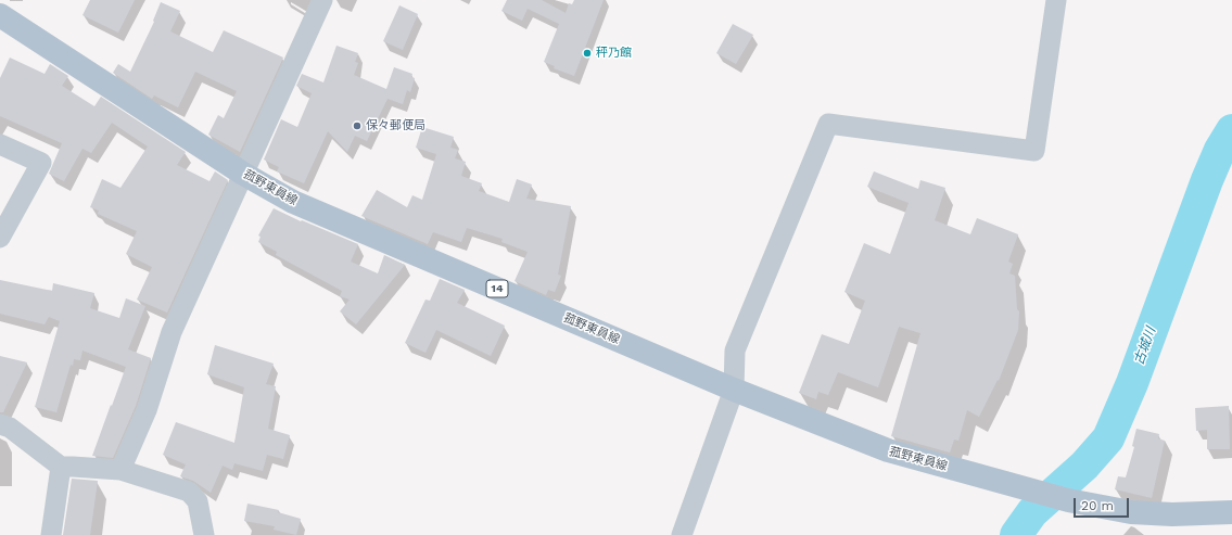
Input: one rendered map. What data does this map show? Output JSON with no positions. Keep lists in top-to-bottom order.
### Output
{
  "streets": {
    "main road": ["菰野東員線", "14"]
  },
  "water": ["古城川"],
  "places": ["秤乃館", "保々郵便局"],
  "scale_bar": "20 m"
}
